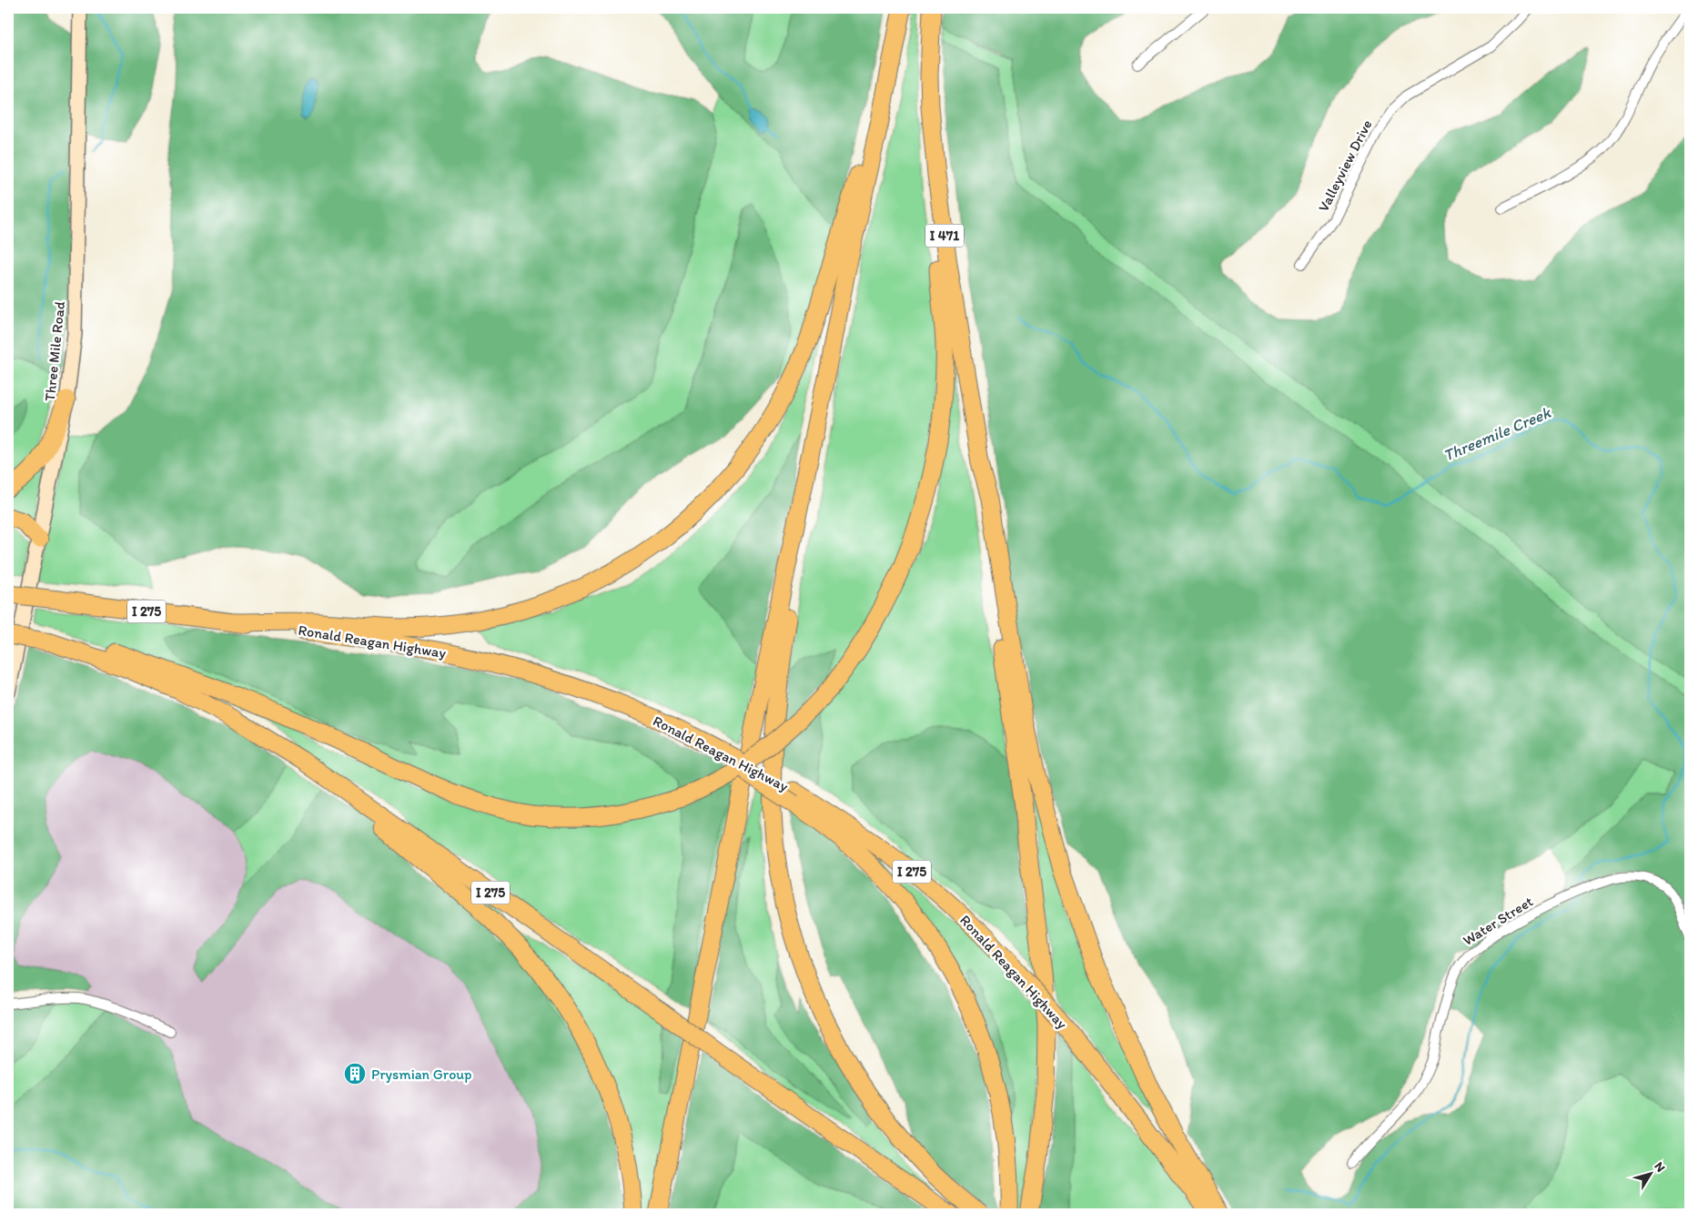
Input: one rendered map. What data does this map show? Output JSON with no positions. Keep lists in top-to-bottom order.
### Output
{
  "streets": {
    "highway": ["I 471", "I 275", "Ronald Reagan Highway"],
    "street": ["Valleyview Drive", "Three Mile Road", "Water Street"]
  },
  "water": ["Threemile Creek"],
  "places": {
    "building": ["Prysmian Group"]
  },
  "north": "top right"
}
